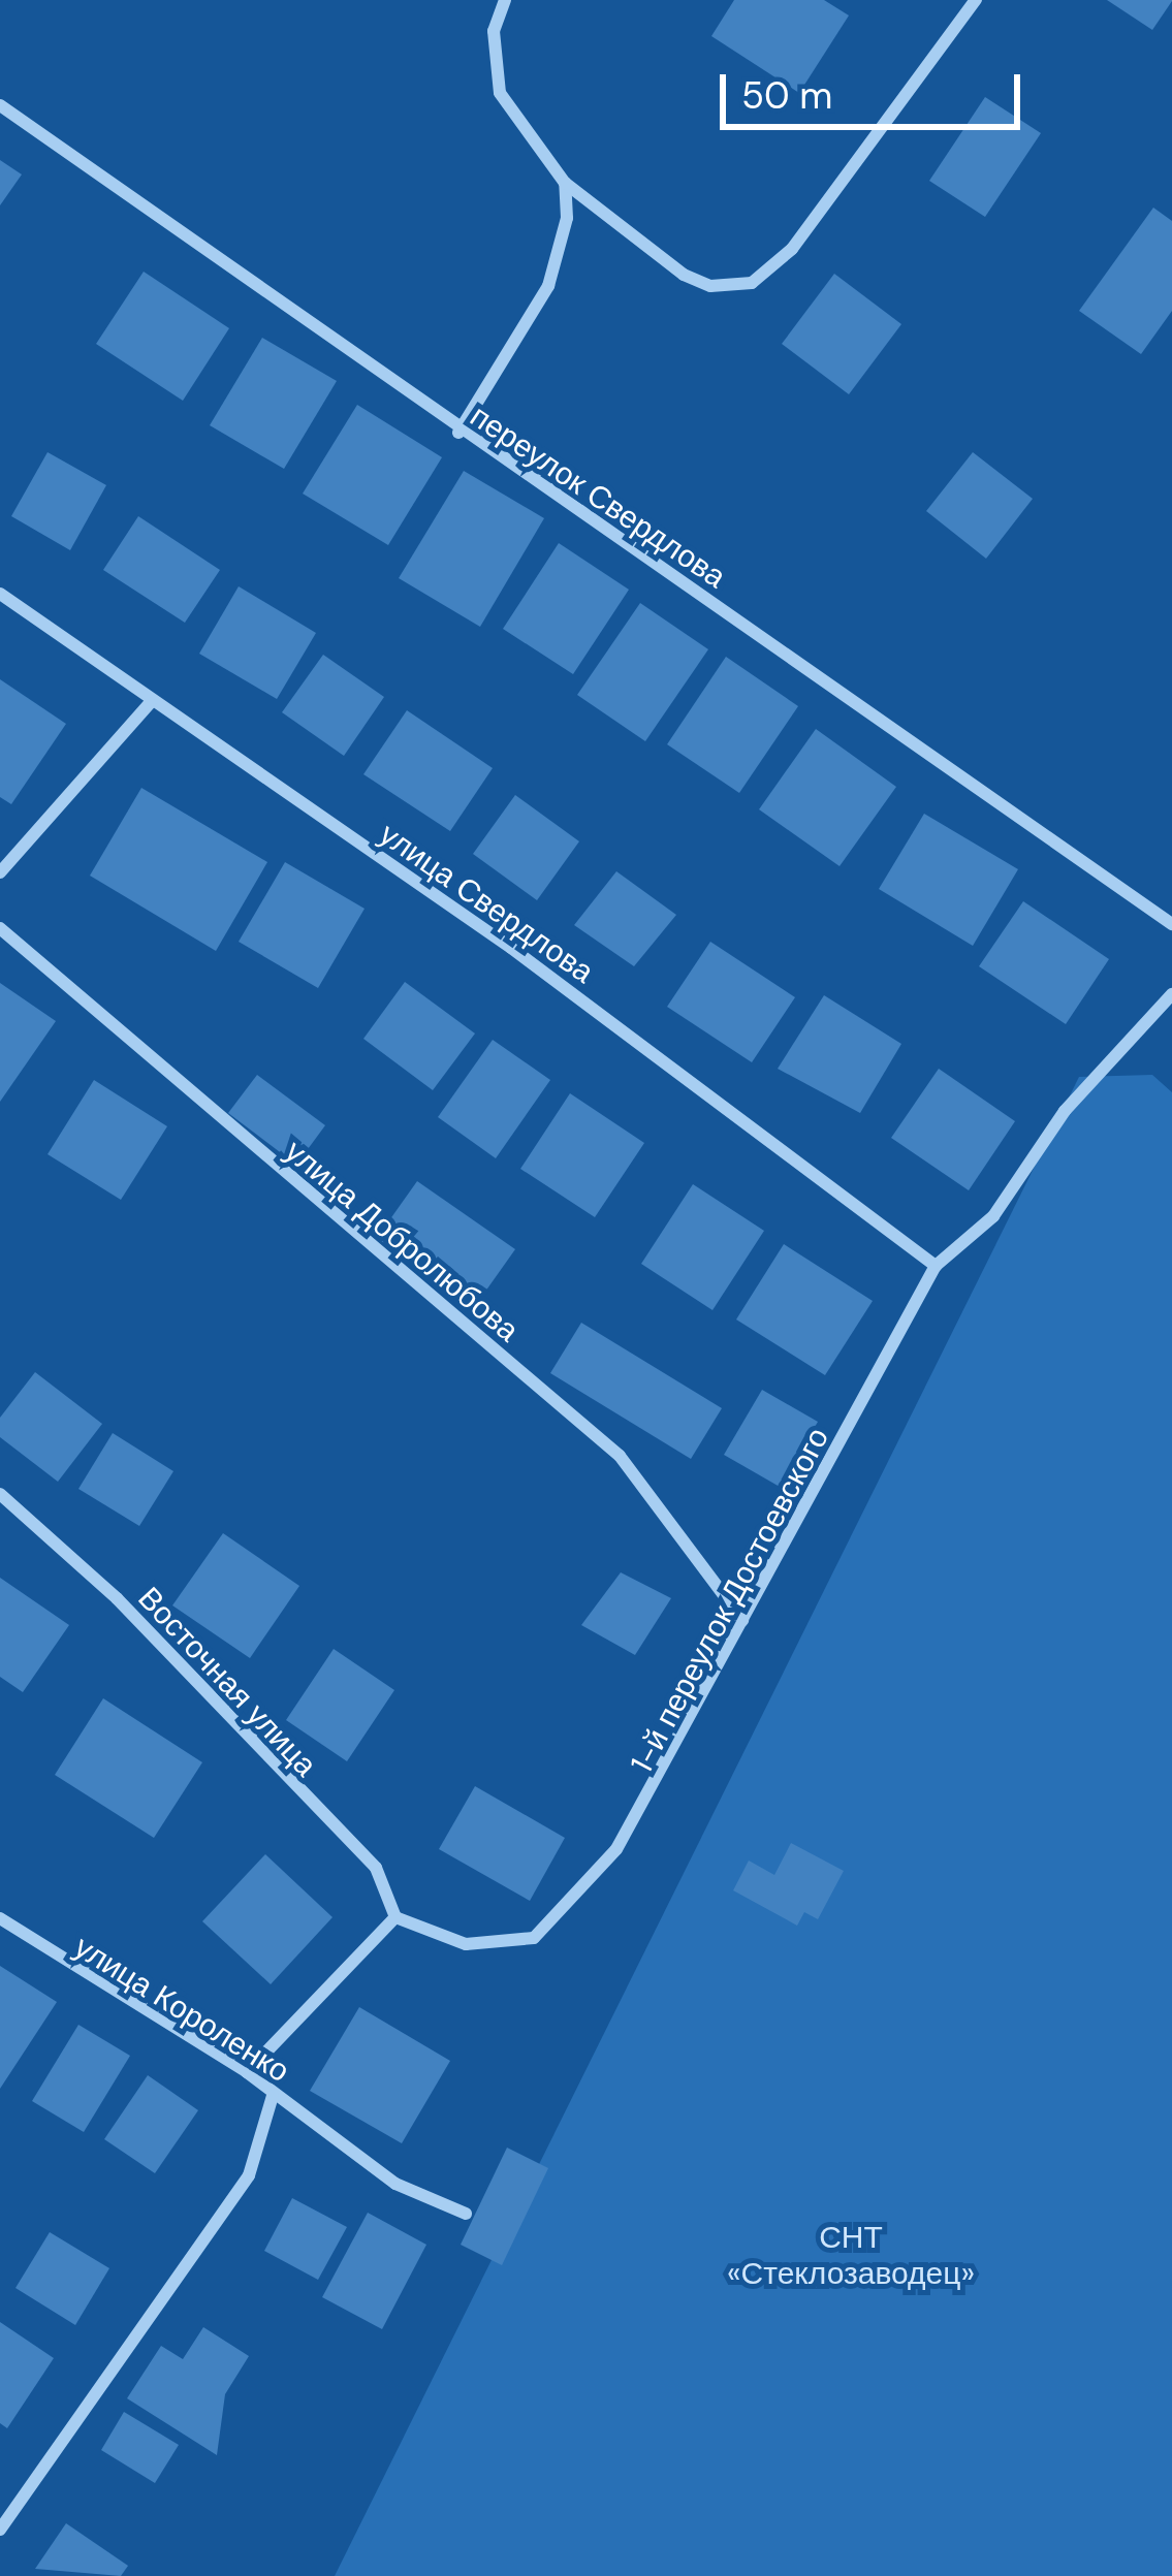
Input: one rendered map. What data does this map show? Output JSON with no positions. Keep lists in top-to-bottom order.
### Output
{
  "streets": {
    "street": [
      "переулок Свердлова",
      "улица Свердлова",
      "улица Добролюбова",
      "1-й переулок Достоевского",
      "Восточная улица",
      "улица Короленко"
    ]
  },
  "crossings": [
    ["улица Свердлова", "1-й переулок Достоевского"],
    ["улица Добролюбова", "1-й переулок Достоевского"],
    ["1-й переулок Достоевского", "Восточная улица"]
  ],
  "parks": ["СНТ «Стеклозаводец»"],
  "scale_bar": "50 m"
}
